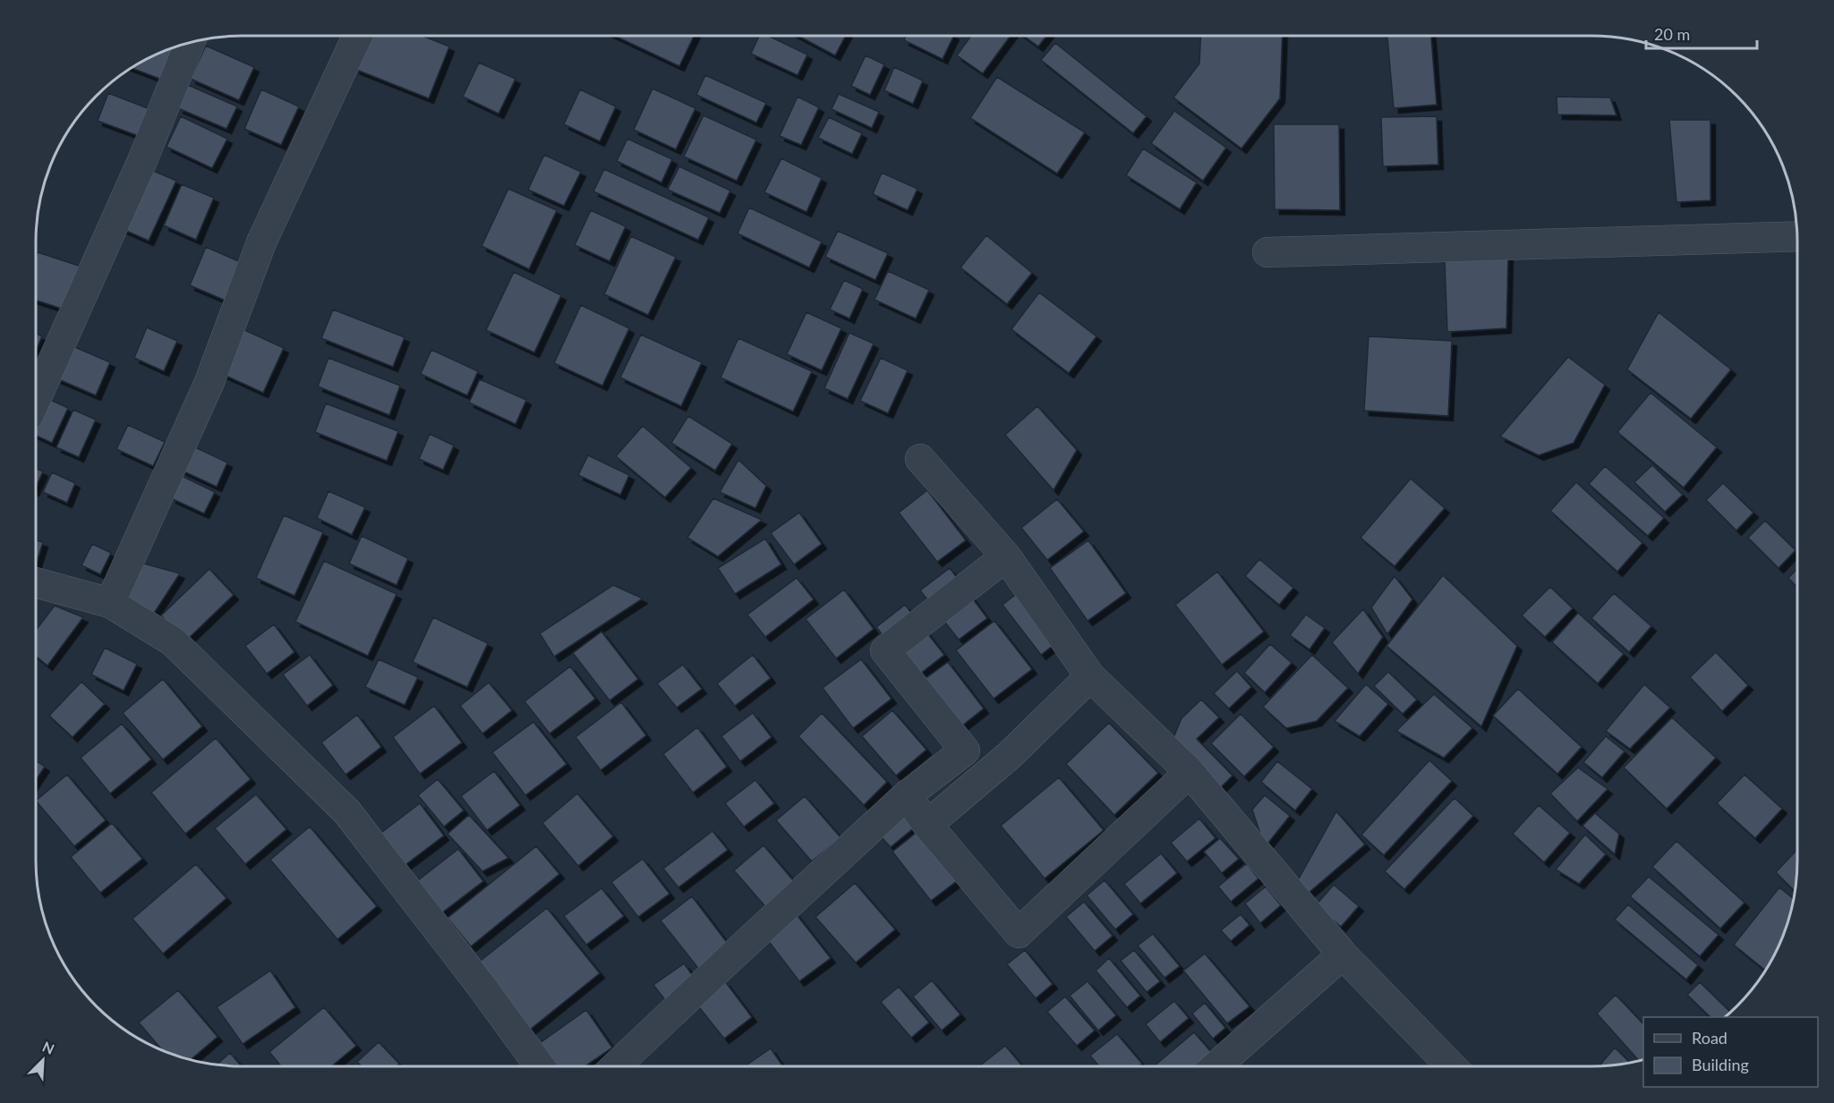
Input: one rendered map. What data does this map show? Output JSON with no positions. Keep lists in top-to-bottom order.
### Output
{
  "legend": ["Road", "Building"],
  "scale_bar": "20 m",
  "north": "top right"
}
